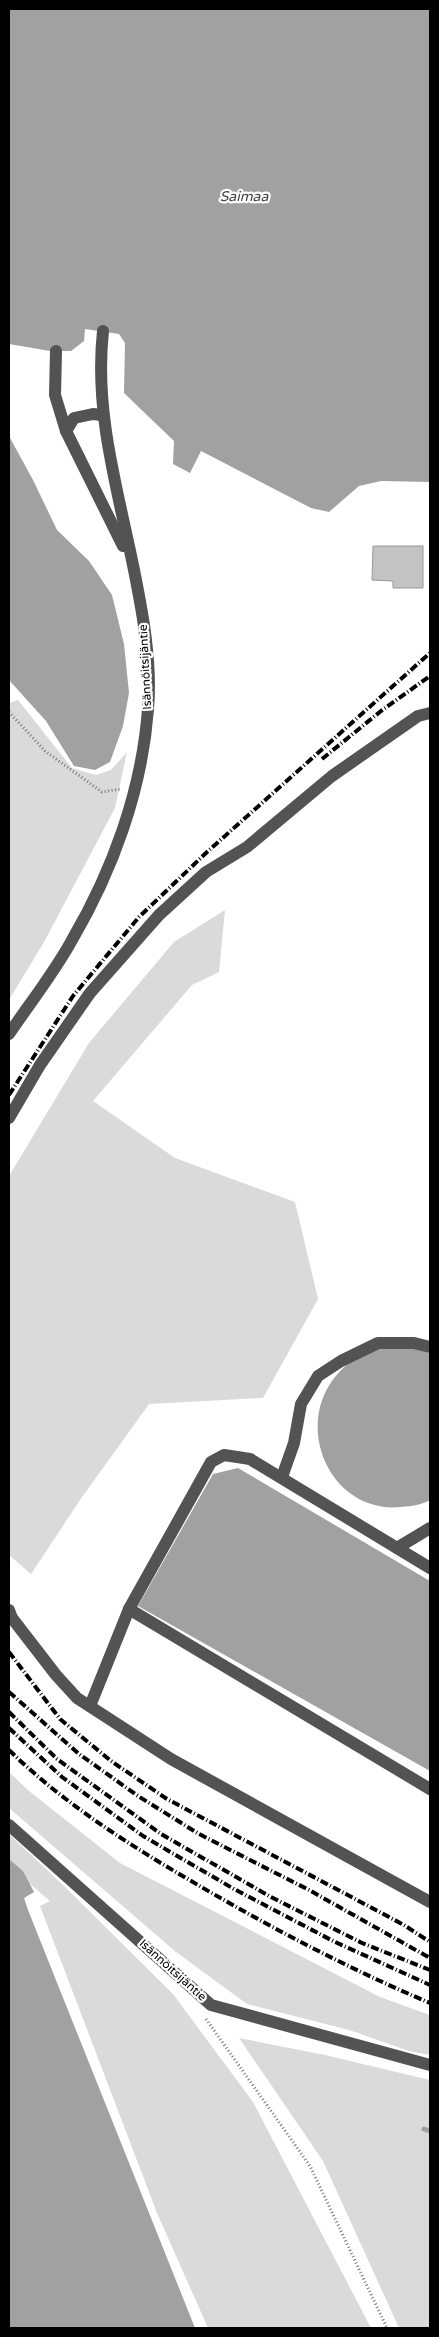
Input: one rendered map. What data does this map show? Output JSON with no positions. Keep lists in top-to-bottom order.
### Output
{
  "streets": {
    "street": ["Isännöitsijäntie"]
  },
  "water": ["Saimaa"]
}
